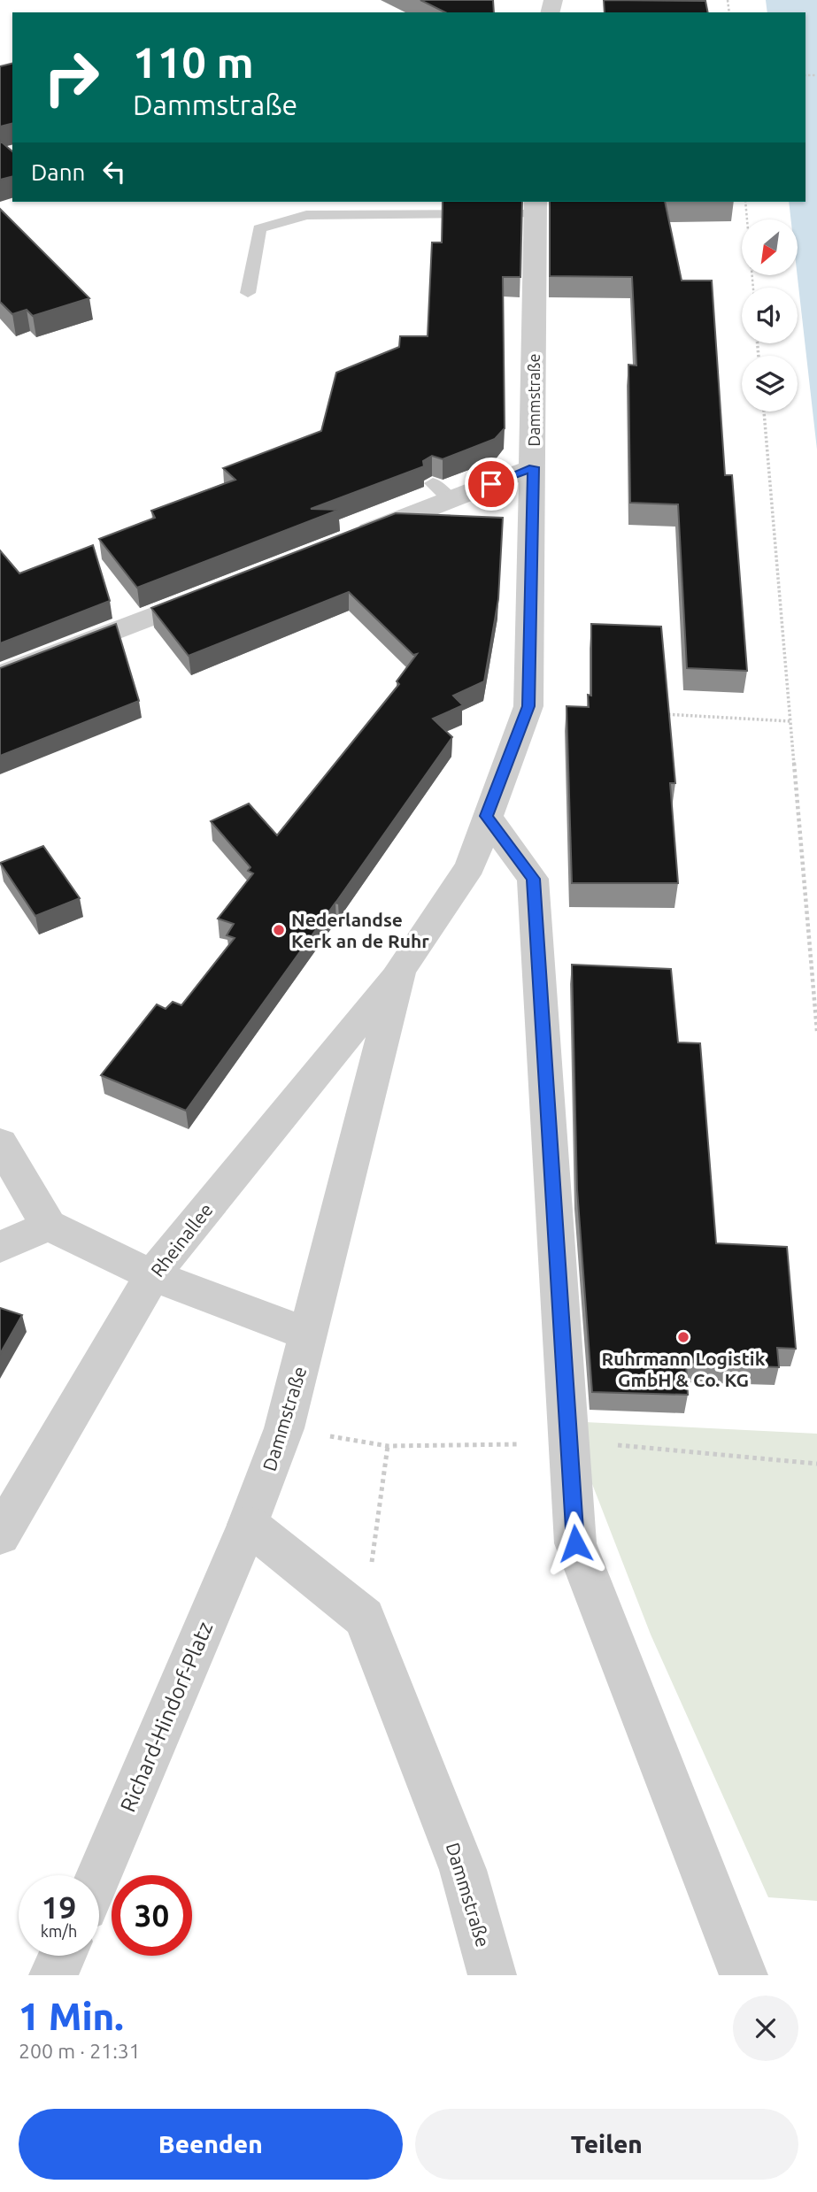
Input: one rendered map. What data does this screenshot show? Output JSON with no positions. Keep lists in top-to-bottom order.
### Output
{
  "streets": {
    "street": ["Dammstraße", "Rheinallee", "Richard-Hindorf-Platz"]
  },
  "crossings": [
    ["Dammstraße", "Rheinallee"],
    ["Dammstraße", "Richard-Hindorf-Platz"]
  ],
  "places": ["Nederlandse Kerk an de Ruhr", "Ruhrmann Logistik GmbH & Co. KG"],
  "north": "bottom left",
  "page": {
    "turn": ["110 m", "Dammstraße"],
    "then": "Dann",
    "speed": "19 km/h",
    "limit": "30",
    "heading": ["1 Min.", "200 m · 21:31"],
    "buttons": ["Beenden", "Teilen"]
  }
}
